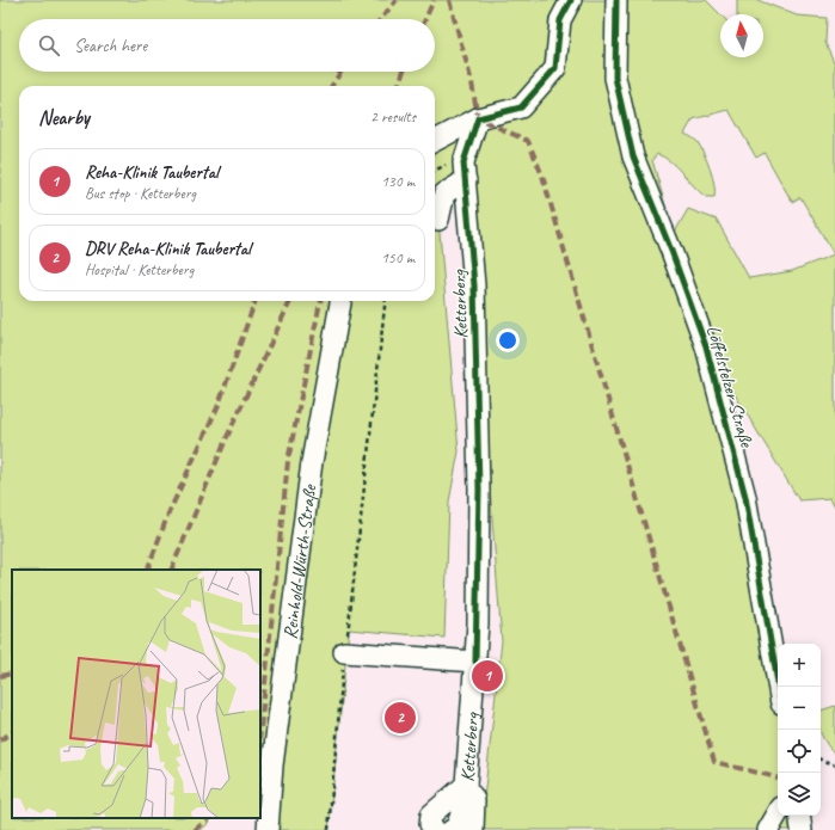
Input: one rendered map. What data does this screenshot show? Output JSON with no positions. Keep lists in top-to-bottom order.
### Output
{
  "streets": {
    "street": ["Ketterberg", "Löffelstelzer Straße", "Reinhold-Würth-Straße"]
  },
  "north": "top",
  "page": {
    "search": "Search here",
    "heading": ["Nearby", "2 results"],
    "list": [
      {
        "mark": "1",
        "name": "Reha-Klinik Taubertal",
        "note": "Bus stop · Ketterberg",
        "value": "130 m"
      },
      {
        "mark": "2",
        "name": "DRV Reha-Klinik Taubertal",
        "note": "Hospital · Ketterberg",
        "value": "150 m"
      }
    ],
    "map_buttons": ["+", "−"],
    "pins": ["1", "2"]
  }
}
